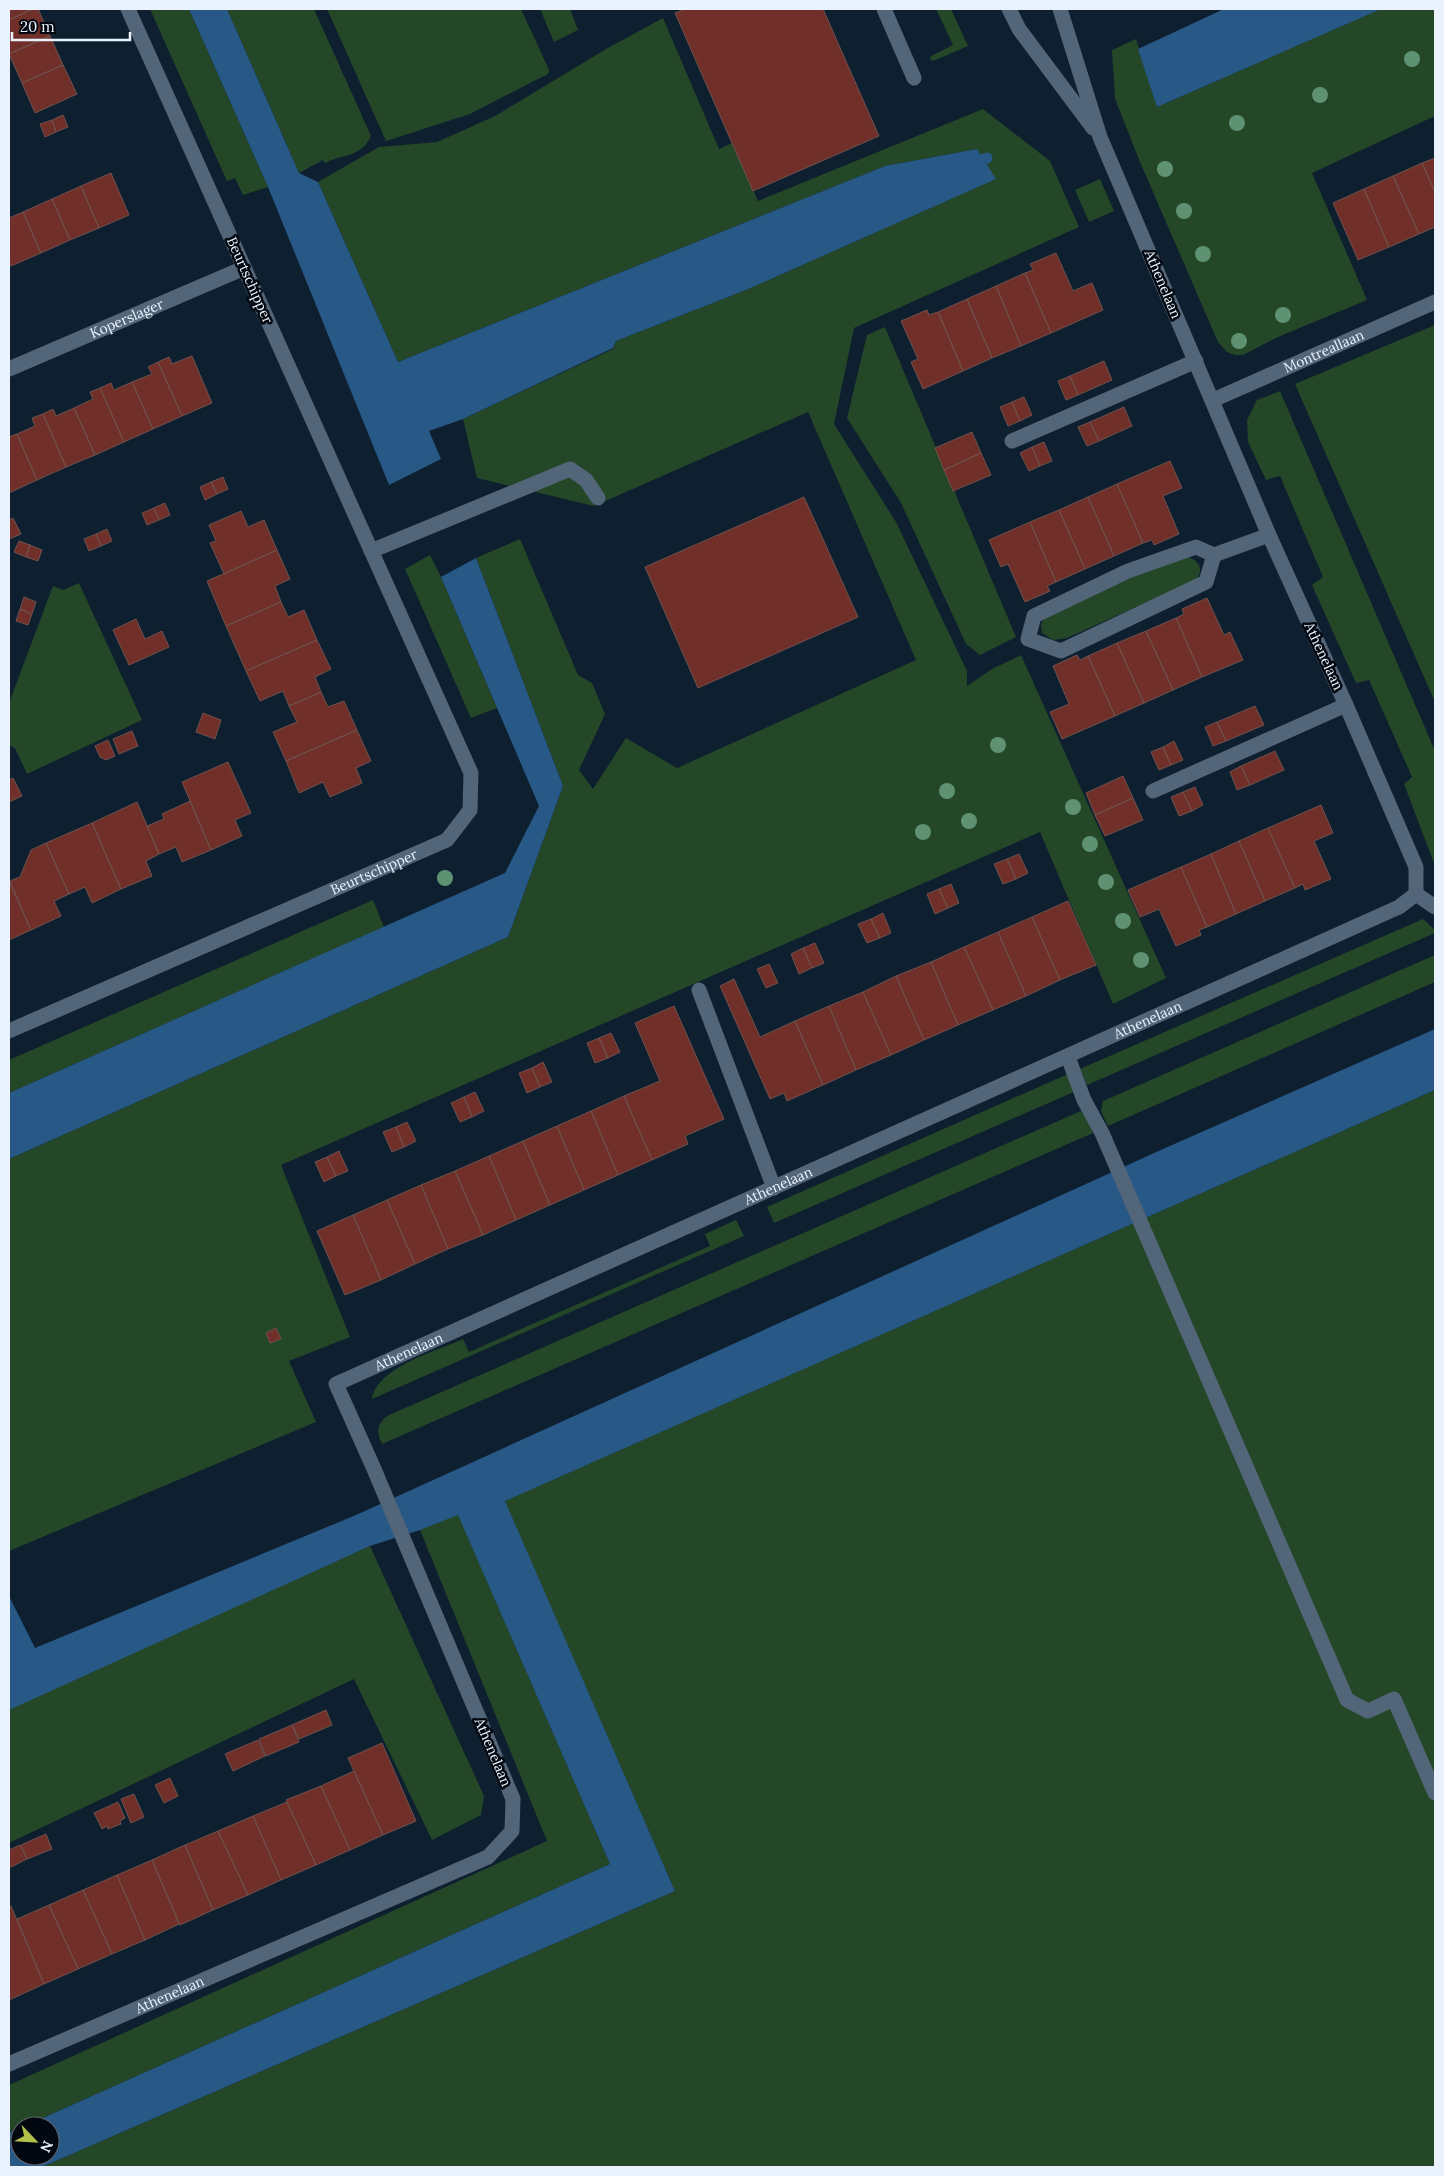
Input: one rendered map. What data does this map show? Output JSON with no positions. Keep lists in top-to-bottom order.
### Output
{
  "streets": {
    "street": [
      "Beurtschipper",
      "Athenelaan",
      "Koperslager",
      "Montreallaan"
    ]
  },
  "crossings": [
    ["Beurtschipper", "Koperslager"],
    ["Athenelaan", "Montreallaan"]
  ],
  "scale_bar": "20 m",
  "north": "bottom right"
}
